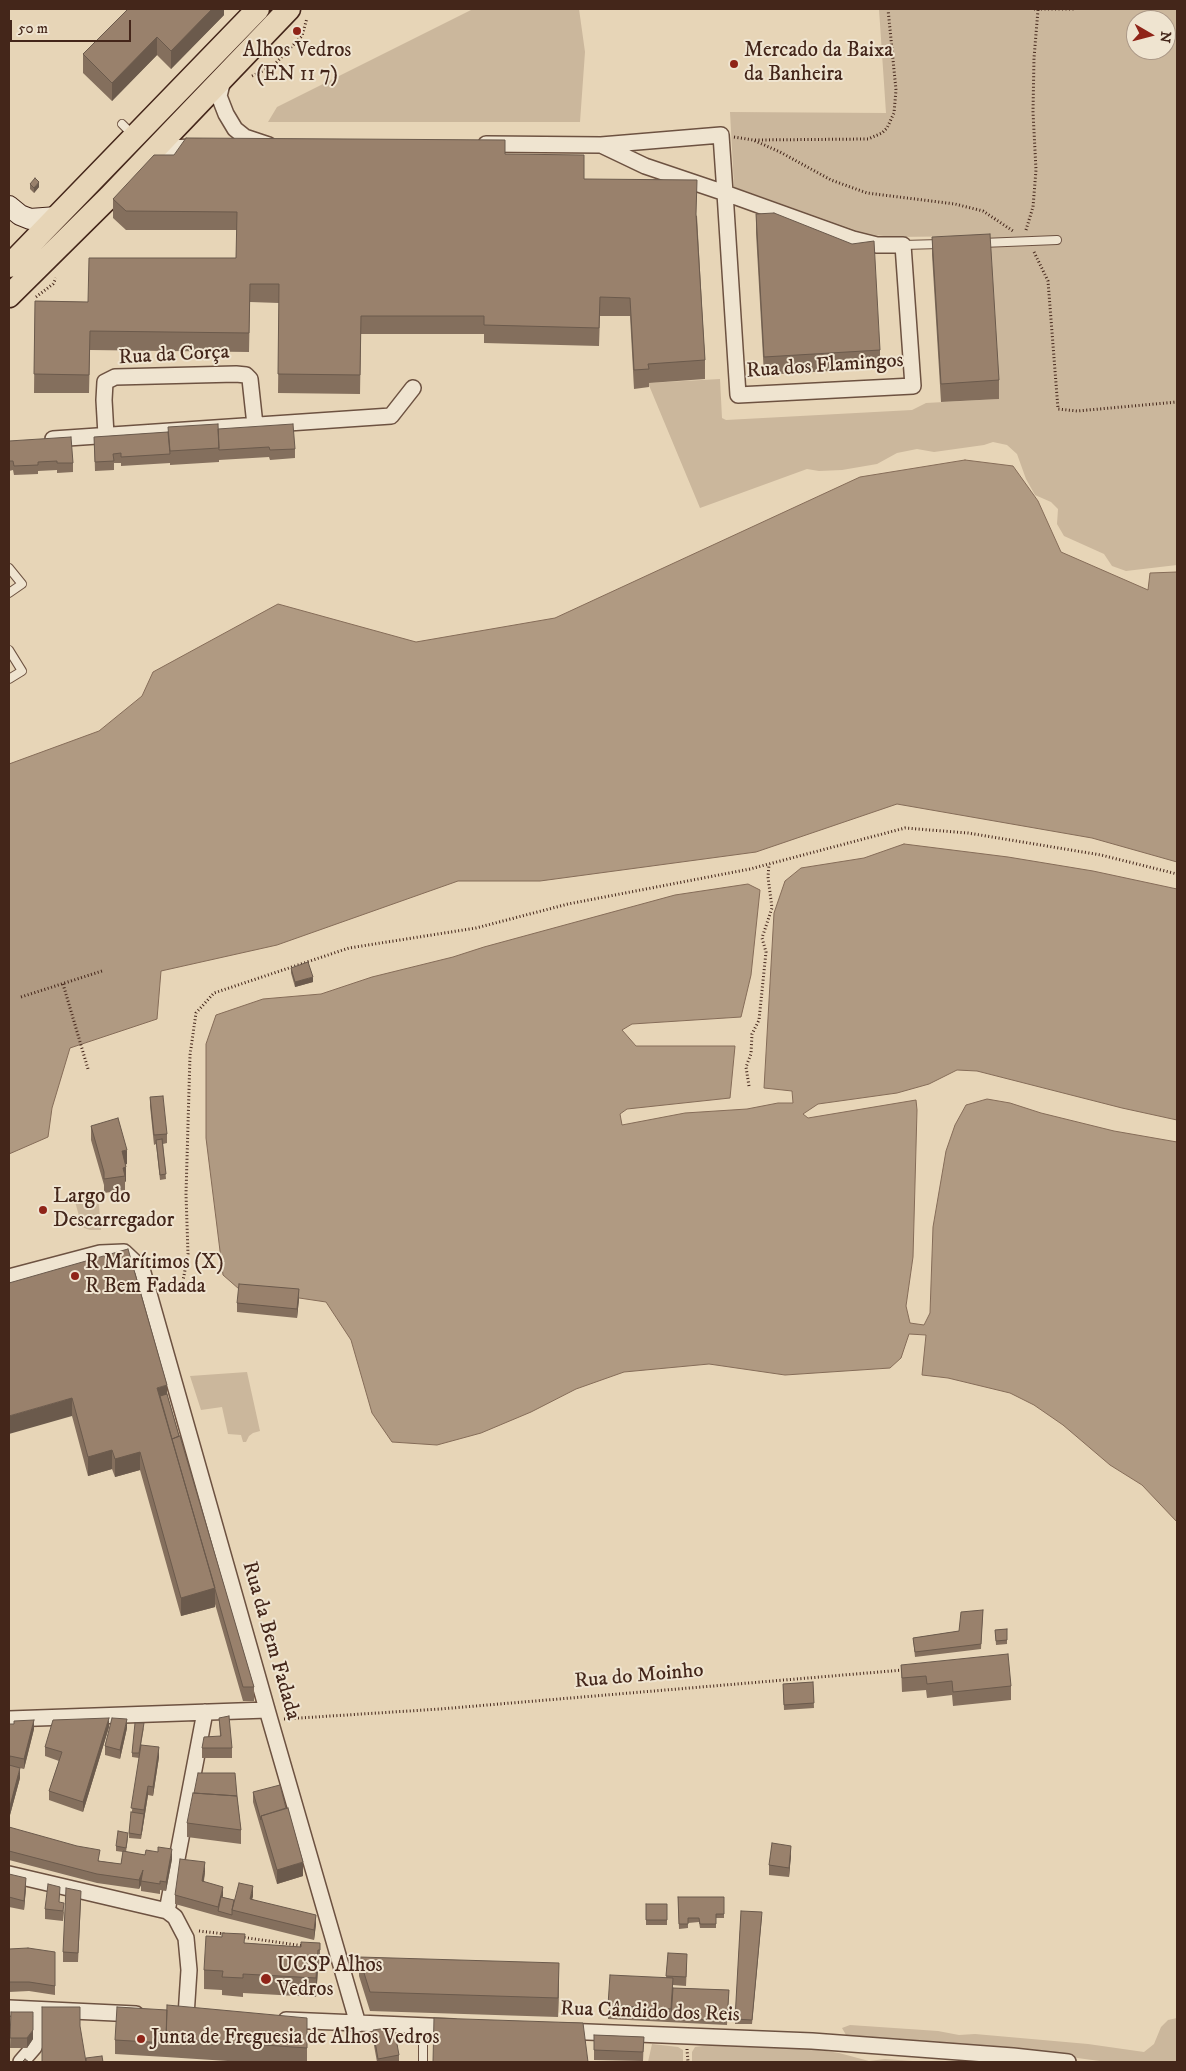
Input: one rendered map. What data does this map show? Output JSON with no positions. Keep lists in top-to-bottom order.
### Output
{
  "streets": {
    "street": [
      "Rua da Corça",
      "Rua dos Flamingos",
      "Rua da Bem Fadada",
      "Rua Cândido dos Reis"
    ],
    "path": ["Rua do Moinho"]
  },
  "crossings": [
    ["Rua da Bem Fadada", "Rua do Moinho"]
  ],
  "places": [
    "Alhos Vedros (EN 11 7)",
    "Mercado da Baixa da Banheira",
    "Largo do Descarregador",
    "R Marítimos (X) R Bem Fadada",
    "UCSP Alhos Vedros",
    "Junta de Freguesia de Alhos Vedros"
  ],
  "scale_bar": "50 m",
  "north": "right"
}
